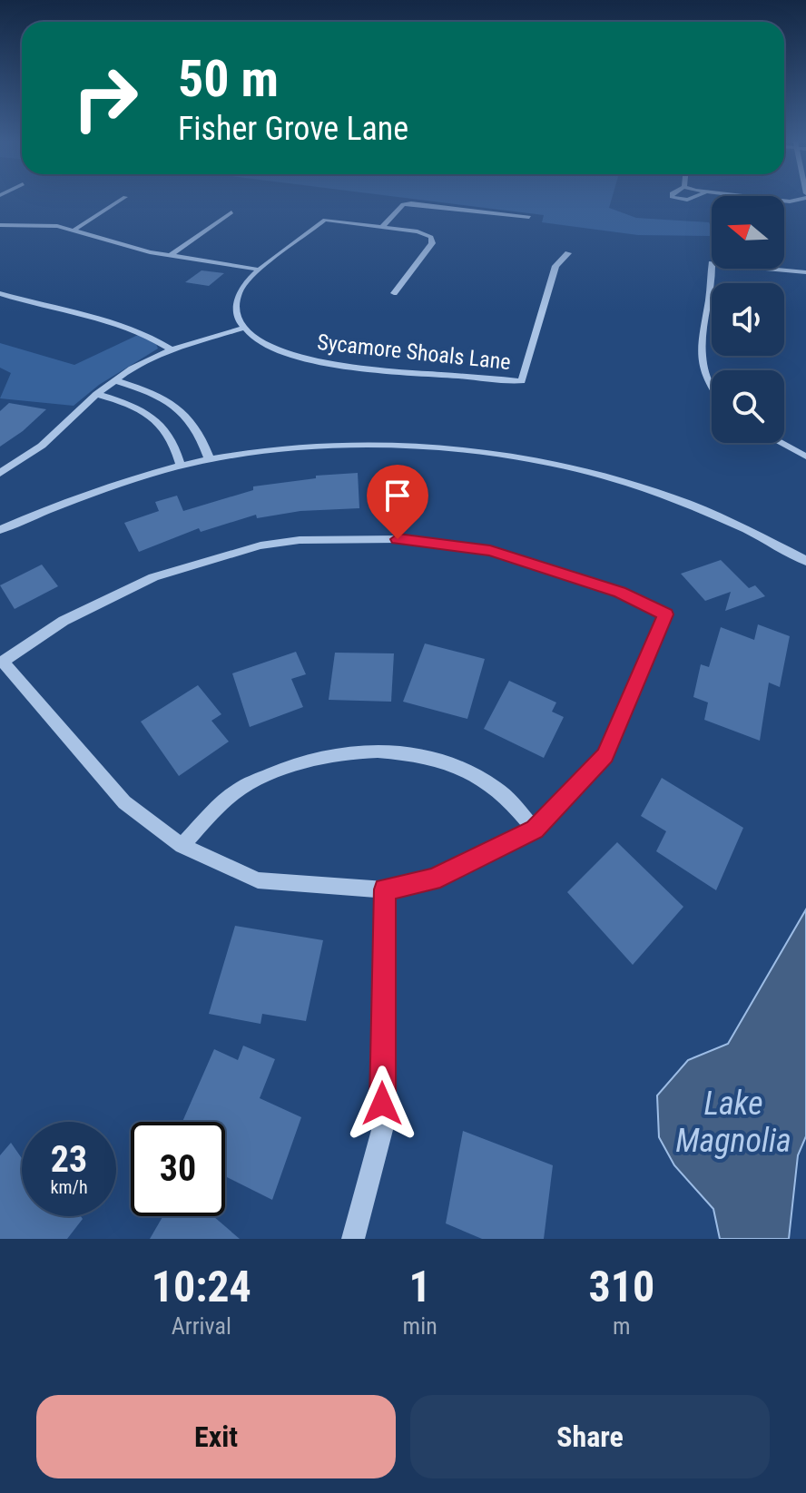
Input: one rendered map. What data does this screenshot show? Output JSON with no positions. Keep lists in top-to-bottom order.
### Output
{
  "streets": {
    "street": ["Sycamore Shoals Lane"]
  },
  "water": ["Lake Magnolia"],
  "north": "left",
  "page": {
    "turn": ["50 m", "Fisher Grove Lane"],
    "speed": "23 km/h",
    "limit": "30",
    "eta": [
      "10:24",
      "Arrival",
      "1",
      "min",
      "310",
      "m"
    ],
    "buttons": ["Exit", "Share"]
  }
}
